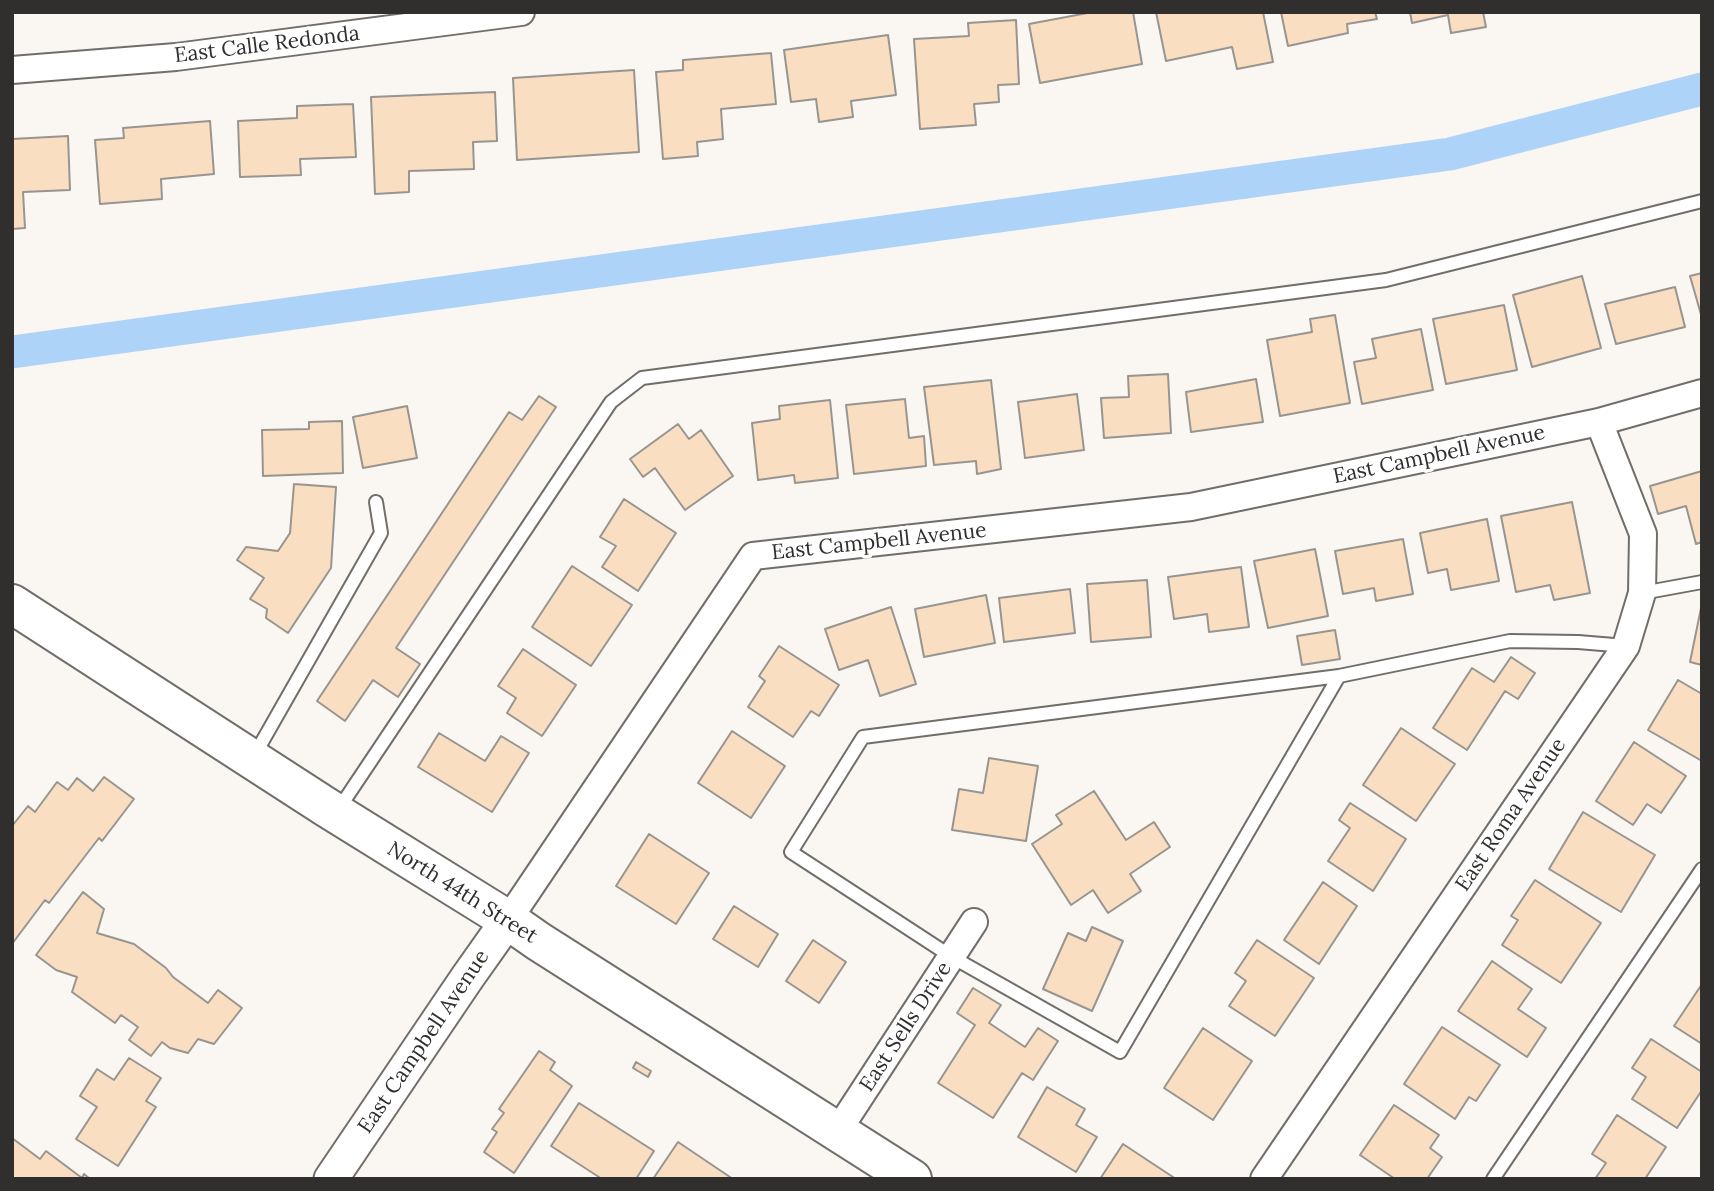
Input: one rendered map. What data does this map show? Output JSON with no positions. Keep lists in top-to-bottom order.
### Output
{
  "streets": {
    "main road": ["North 44th Street"],
    "street": [
      "East Calle Redonda",
      "East Campbell Avenue",
      "East Roma Avenue",
      "East Sells Drive"
    ]
  },
  "crossings": [
    ["East Campbell Avenue", "East Roma Avenue"],
    ["East Campbell Avenue", "North 44th Street"],
    ["North 44th Street", "East Sells Drive"]
  ]
}
